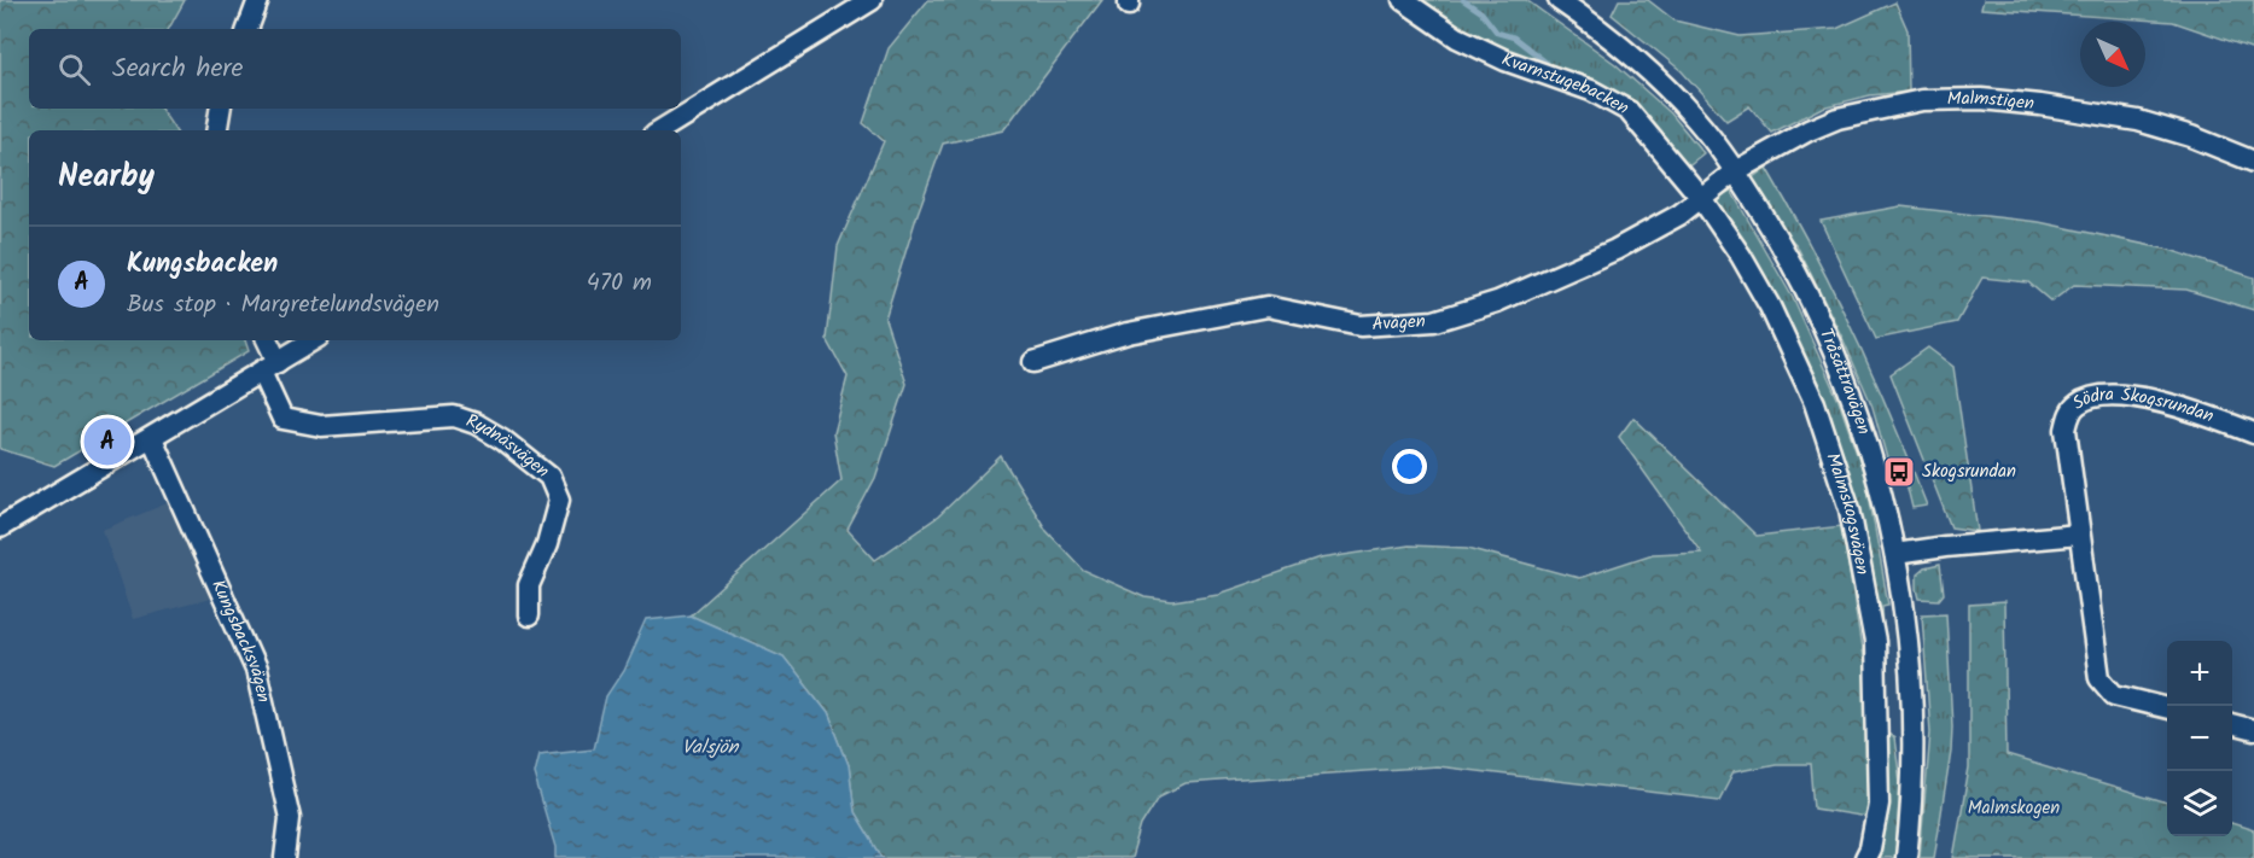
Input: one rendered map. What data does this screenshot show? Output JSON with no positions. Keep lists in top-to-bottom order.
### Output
{
  "streets": {
    "street": [
      "Kvarnstugebacken",
      "Malmstigen",
      "Åvägen",
      "Tråsättravägen",
      "Södra Skogsrundan",
      "Rydnäsvägen",
      "Malmskogsvägen",
      "Kungsbacksvägen"
    ]
  },
  "crossings": [
    ["Kvarnstugebacken", "Åvägen"],
    ["Kvarnstugebacken", "Malmskogsvägen"],
    ["Malmstigen", "Åvägen"],
    ["Malmstigen", "Tråsättravägen"],
    ["Åvägen", "Tråsättravägen"],
    ["Åvägen", "Malmskogsvägen"]
  ],
  "water": ["Valsjön"],
  "parks": ["Malmskogen"],
  "places": {
    "bus stop": ["Skogsrundan"]
  },
  "north": "bottom right",
  "page": {
    "search": "Search here",
    "heading": "Nearby",
    "list": [
      {
        "mark": "A",
        "name": "Kungsbacken",
        "note": "Bus stop · Margretelundsvägen",
        "value": "470 m"
      }
    ],
    "pins": "A",
    "map_buttons": ["+", "−"]
  }
}
